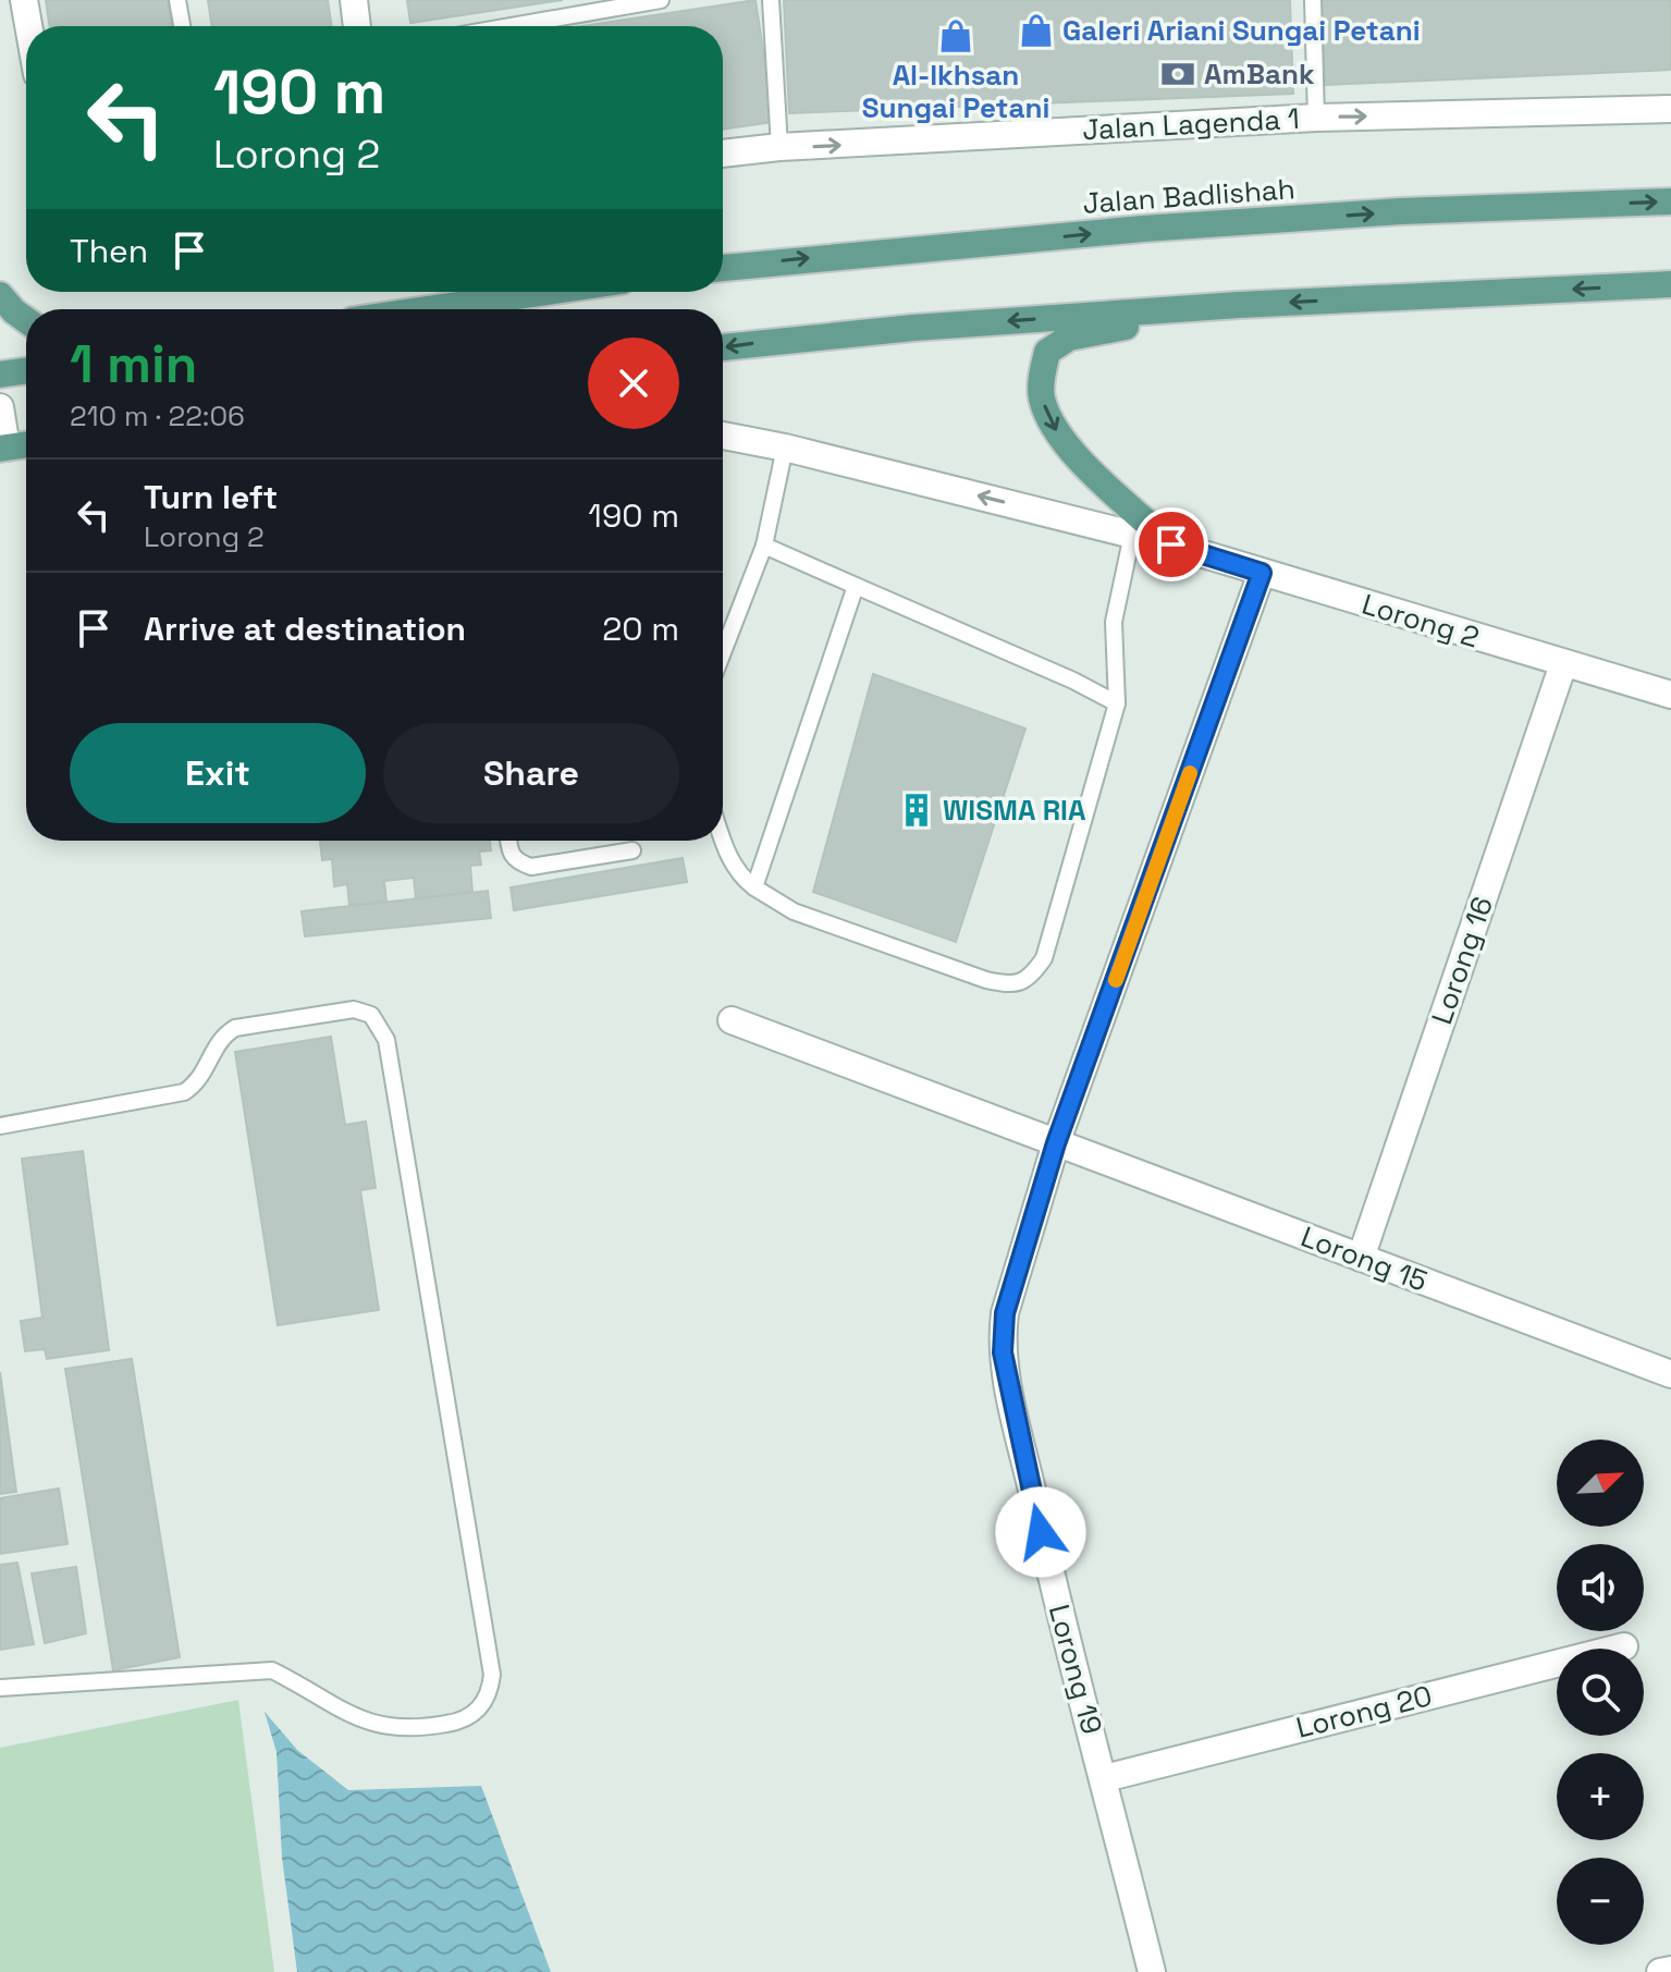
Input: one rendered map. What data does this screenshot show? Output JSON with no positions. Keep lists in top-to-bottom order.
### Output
{
  "streets": {
    "main road": ["Jalan Badlishah"],
    "street": [
      "Jalan Lagenda 1",
      "Lorong 2",
      "Lorong 16",
      "Lorong 15",
      "Lorong 19",
      "Lorong 20"
    ]
  },
  "crossings": [
    ["Lorong 2", "Lorong 16"],
    ["Lorong 2", "Lorong 19"],
    ["Lorong 16", "Lorong 15"],
    ["Lorong 15", "Lorong 19"],
    ["Lorong 19", "Lorong 20"]
  ],
  "one_way": ["Jalan Lagenda 1"],
  "places": {
    "shop": ["Galeri Ariani Sungai Petani", "Al-Ikhsan Sungai Petani"],
    "bank": ["AmBank"],
    "building": ["WISMA RIA"]
  },
  "north": "top right",
  "page": {
    "turn": ["190 m", "Lorong 2"],
    "then": "Then",
    "heading": ["1 min", "210 m · 22:06"],
    "list": [
      {
        "name": "Turn left",
        "note": "Lorong 2",
        "value": "190 m"
      },
      {
        "name": "Arrive at destination",
        "value": "20 m"
      }
    ],
    "buttons": ["Exit", "Share"],
    "map_buttons": ["+", "−"]
  }
}
